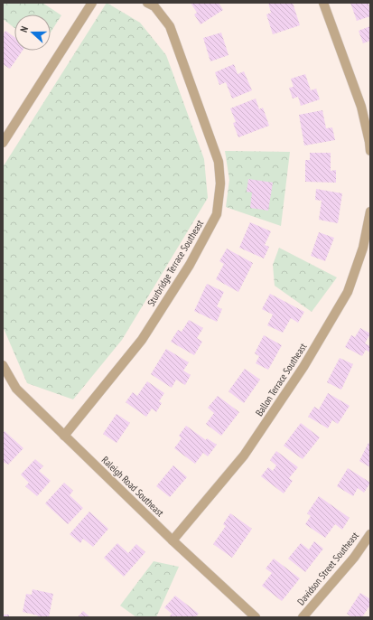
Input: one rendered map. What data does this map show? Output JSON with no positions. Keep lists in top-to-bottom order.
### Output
{
  "streets": {
    "street": [
      "Sturbridge Terrace Southeast",
      "Ballon Terrace Southeast",
      "Raleigh Road Southeast",
      "Davidson Street Southeast"
    ]
  },
  "crossings": [
    ["Sturbridge Terrace Southeast", "Raleigh Road Southeast"],
    ["Ballon Terrace Southeast", "Raleigh Road Southeast"]
  ],
  "north": "left"
}
